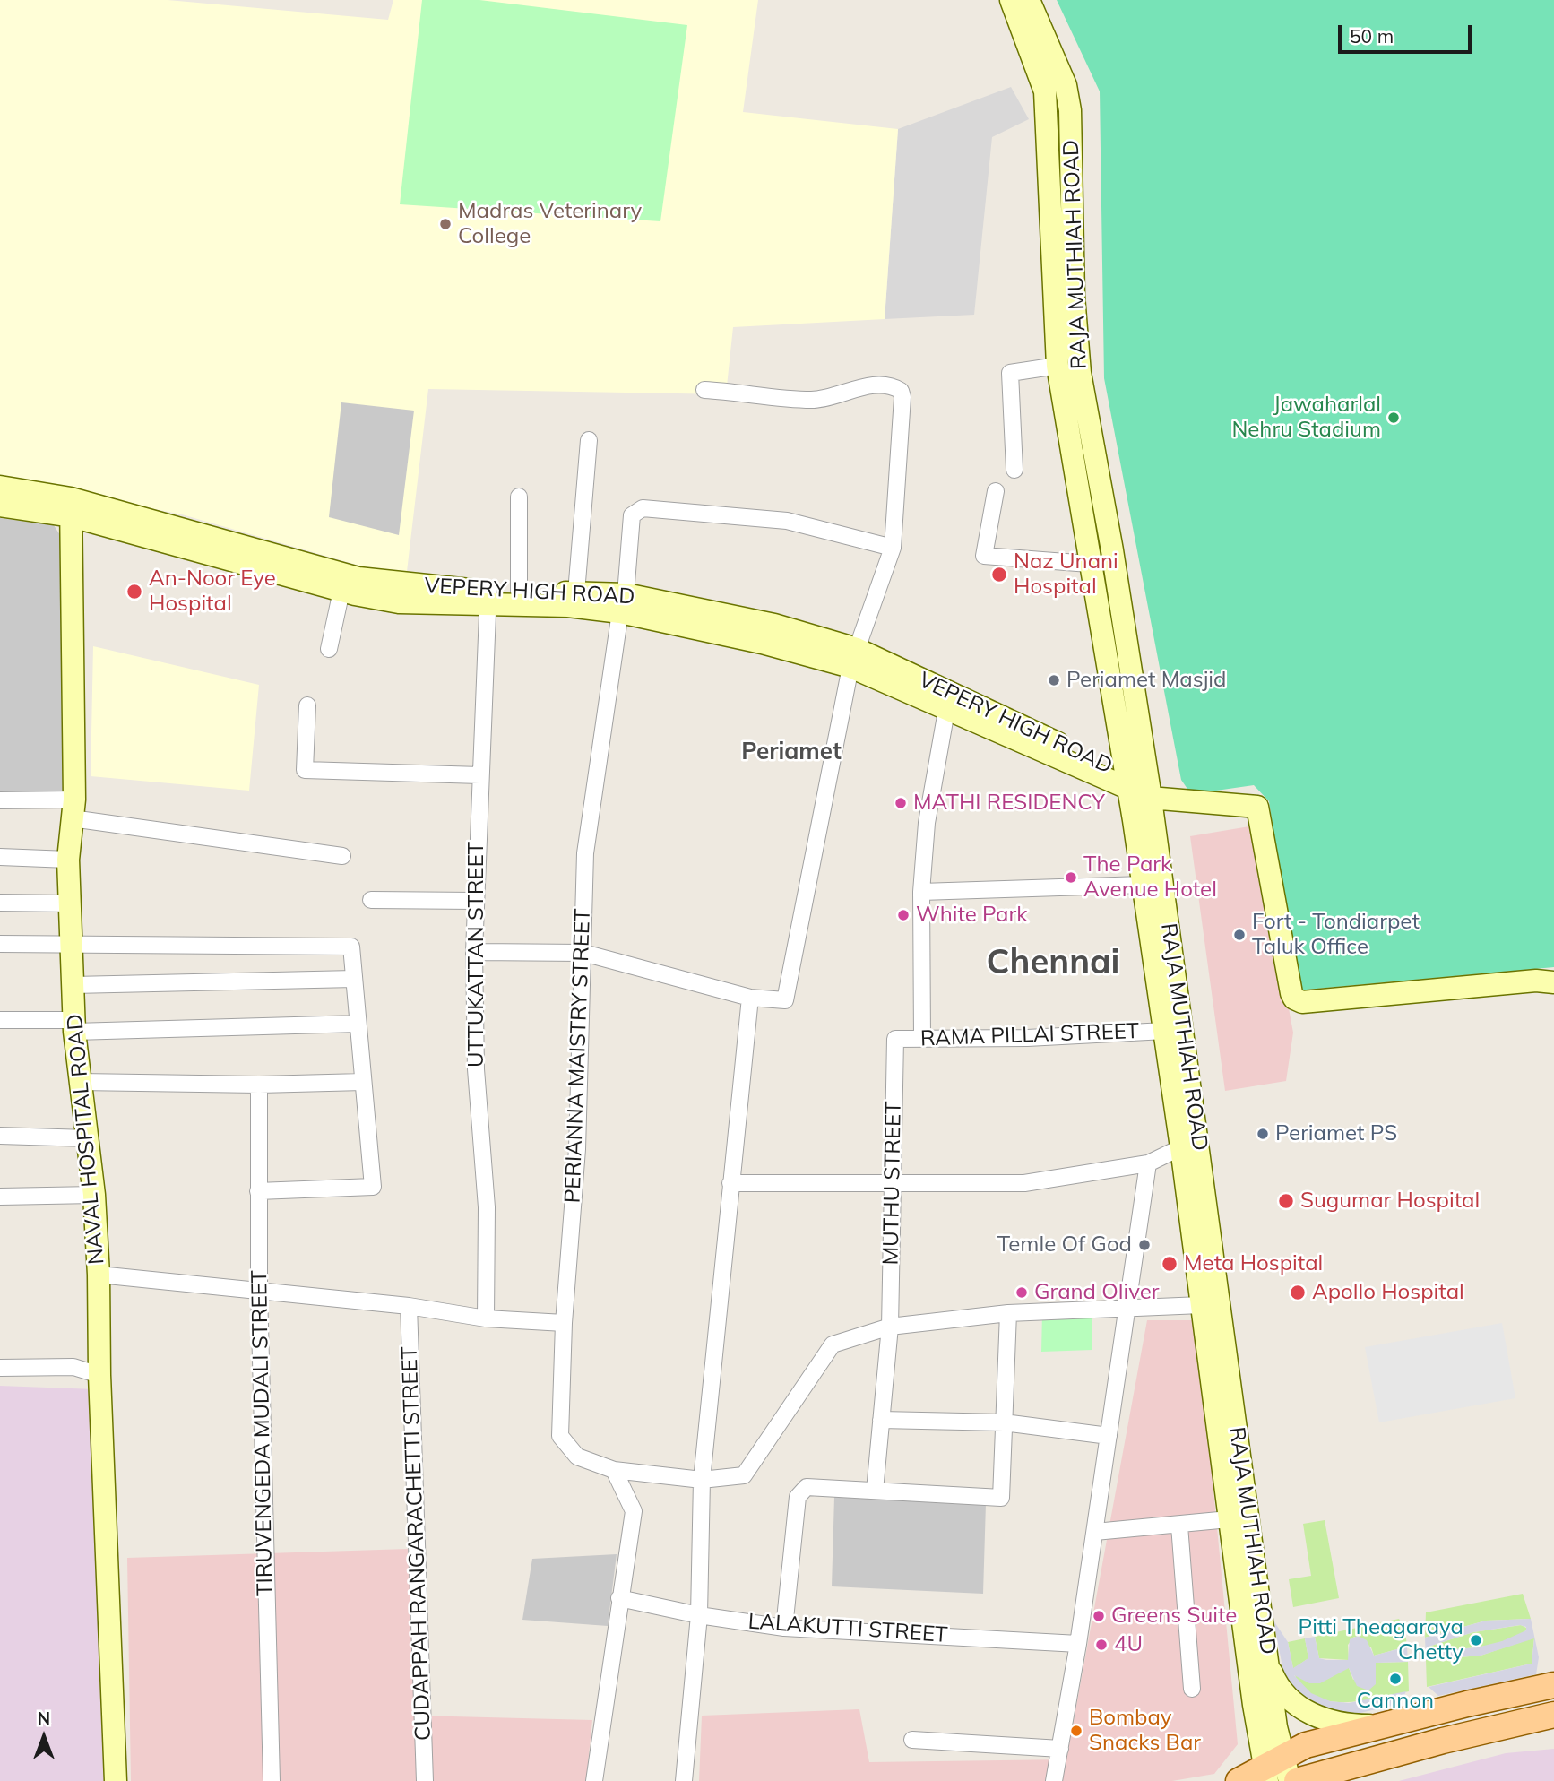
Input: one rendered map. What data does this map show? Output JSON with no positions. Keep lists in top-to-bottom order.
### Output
{
  "streets": {
    "main road": ["RAJA MUTHIAH ROAD", "VEPERY HIGH ROAD", "NAVAL HOSPITAL ROAD"],
    "street": [
      "UTTUKATTAN STREET",
      "RAMA PILLAI STREET",
      "PERIANNA MAISTRY STREET",
      "MUTHU STREET",
      "TIRUVENGEDA MUDALI STREET",
      "CUDAPPAH RANGARACHETTI STREET",
      "LALAKUTTI STREET"
    ]
  },
  "crossings": [
    ["RAJA MUTHIAH ROAD", "VEPERY HIGH ROAD"],
    ["RAJA MUTHIAH ROAD", "RAMA PILLAI STREET"],
    ["RAJA MUTHIAH ROAD", "PERIANNA MAISTRY STREET"],
    ["VEPERY HIGH ROAD", "UTTUKATTAN STREET"],
    ["VEPERY HIGH ROAD", "PERIANNA MAISTRY STREET"],
    ["VEPERY HIGH ROAD", "NAVAL HOSPITAL ROAD"],
    ["RAMA PILLAI STREET", "MUTHU STREET"],
    ["PERIANNA MAISTRY STREET", "MUTHU STREET"]
  ],
  "districts": ["Periamet", "Chennai"],
  "places": [
    "Madras Veterinary College",
    "Jawaharlal Nehru Stadium",
    "Naz Unani Hospital",
    "An-Noor Eye Hospital",
    "Periamet Masjid",
    "MATHI RESIDENCY",
    "The Park Avenue Hotel",
    "White Park",
    "Fort - Tondiarpet Taluk Office",
    "Periamet PS",
    "Sugumar Hospital",
    "Temle Of God",
    "Meta Hospital",
    "Grand Oliver",
    "Apollo Hospital",
    "Greens Suite",
    "Pitti Theagaraya Chetty",
    "4U",
    "Cannon",
    "Bombay Snacks Bar"
  ],
  "scale_bar": "50 m",
  "north": "top"
}
